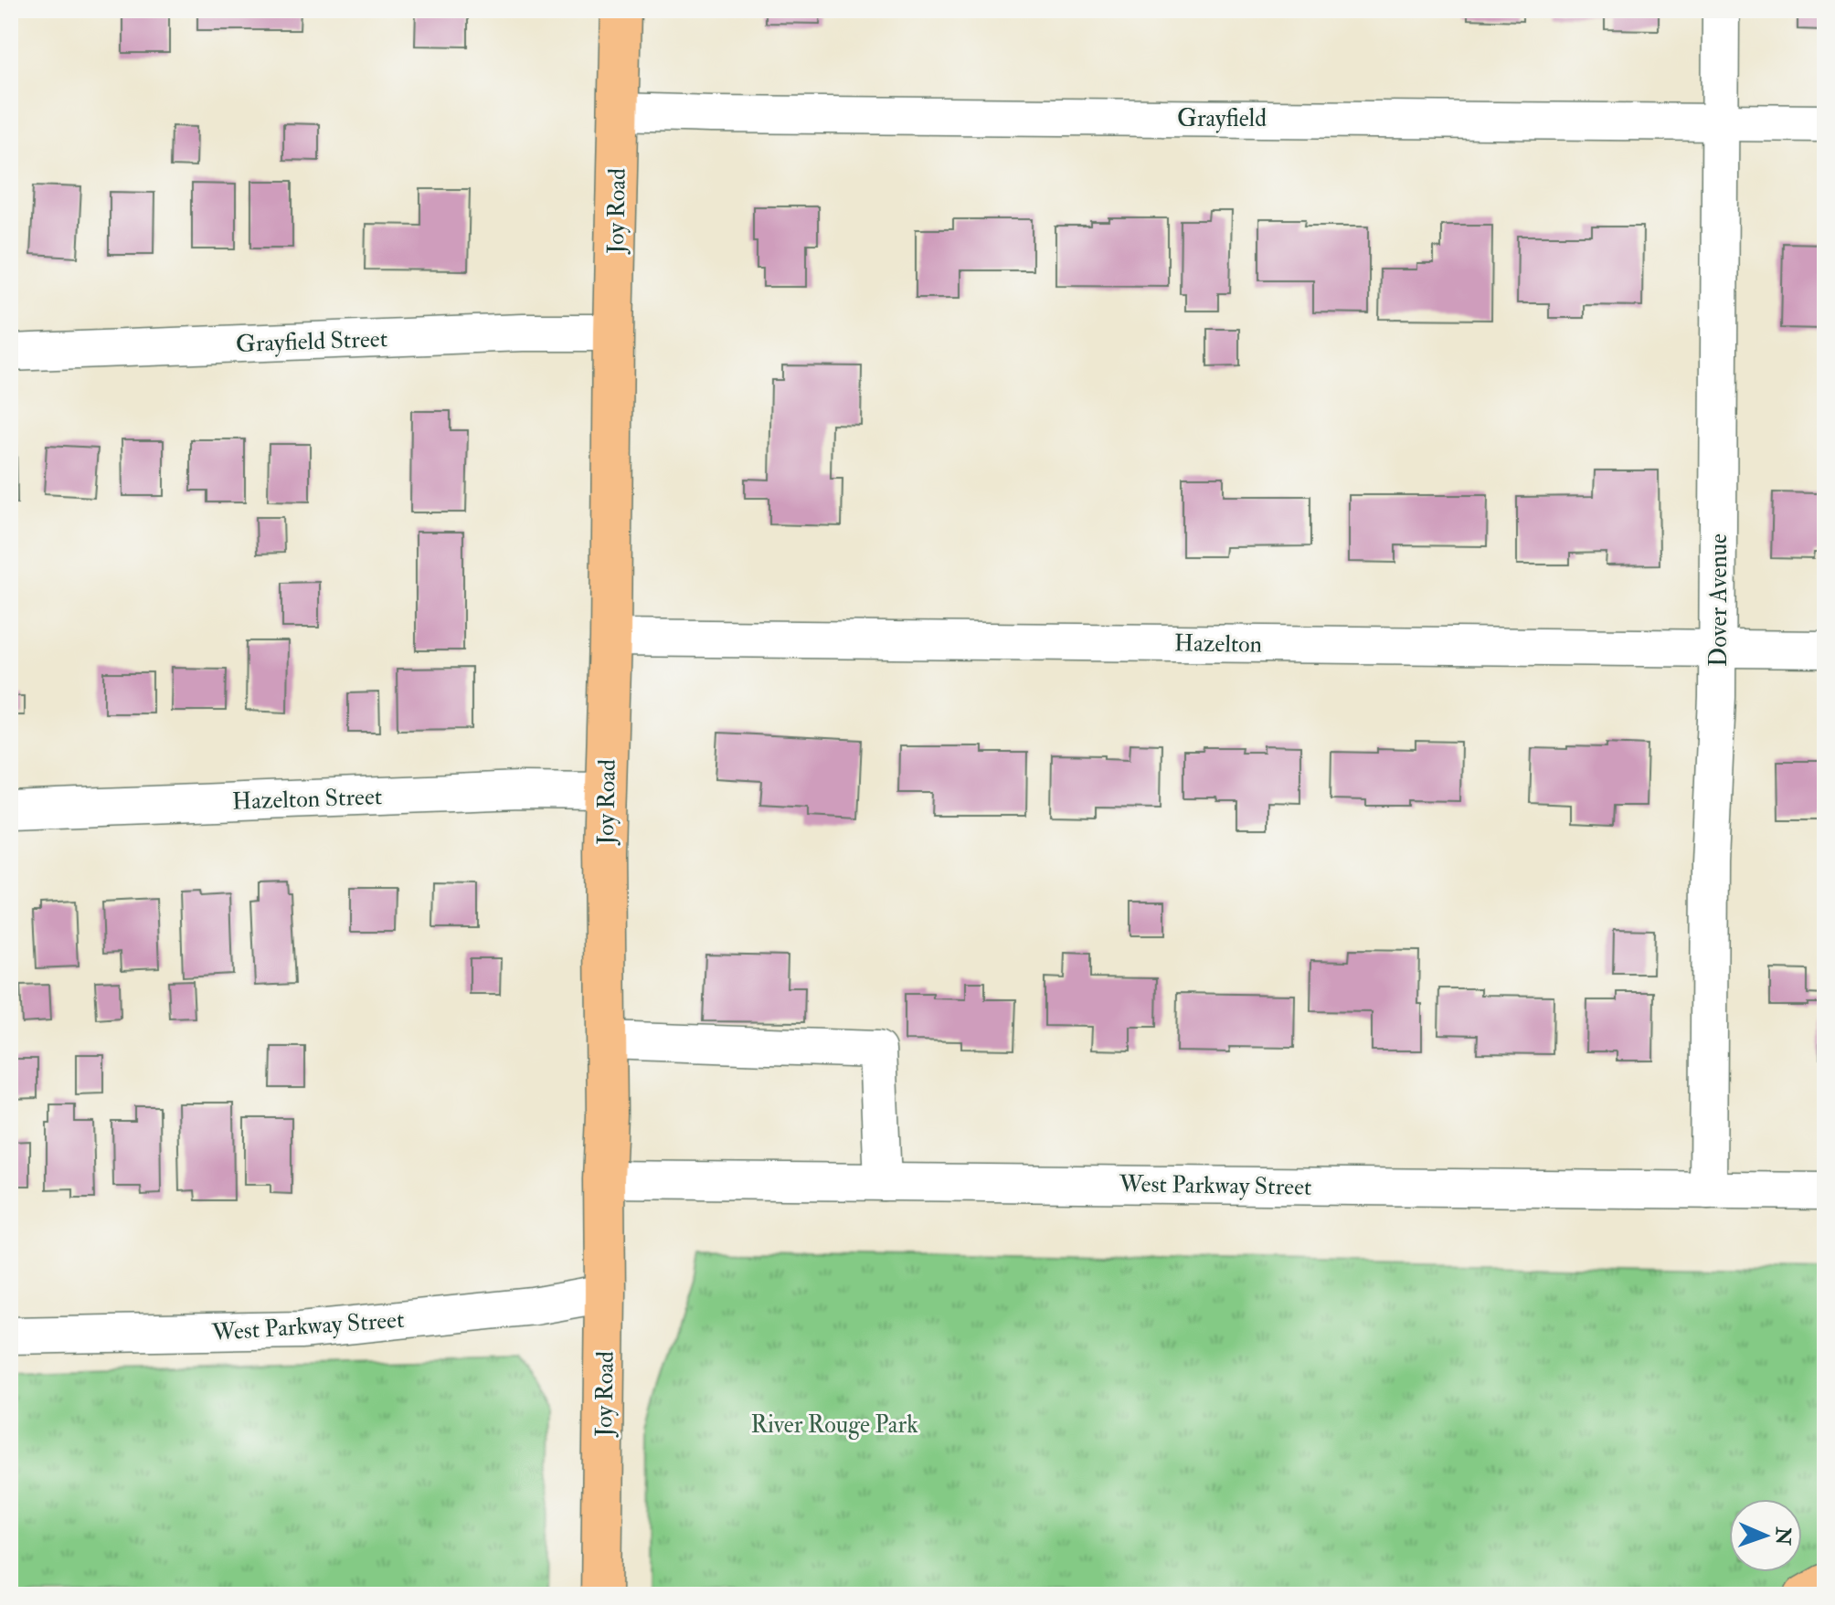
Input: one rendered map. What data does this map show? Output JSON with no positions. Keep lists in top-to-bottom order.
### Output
{
  "streets": {
    "main road": ["Joy Road"],
    "street": [
      "Grayfield",
      "Grayfield Street",
      "Dover Avenue",
      "Hazelton",
      "Hazelton Street",
      "West Parkway Street"
    ]
  },
  "crossings": [
    ["Grayfield", "Joy Road"],
    ["Grayfield", "Dover Avenue"],
    ["Joy Road", "Grayfield Street"],
    ["Joy Road", "Hazelton"],
    ["Joy Road", "Hazelton Street"],
    ["Joy Road", "West Parkway Street"],
    ["Dover Avenue", "Hazelton"],
    ["Dover Avenue", "West Parkway Street"]
  ],
  "parks": ["River Rouge Park"],
  "north": "right"
}
